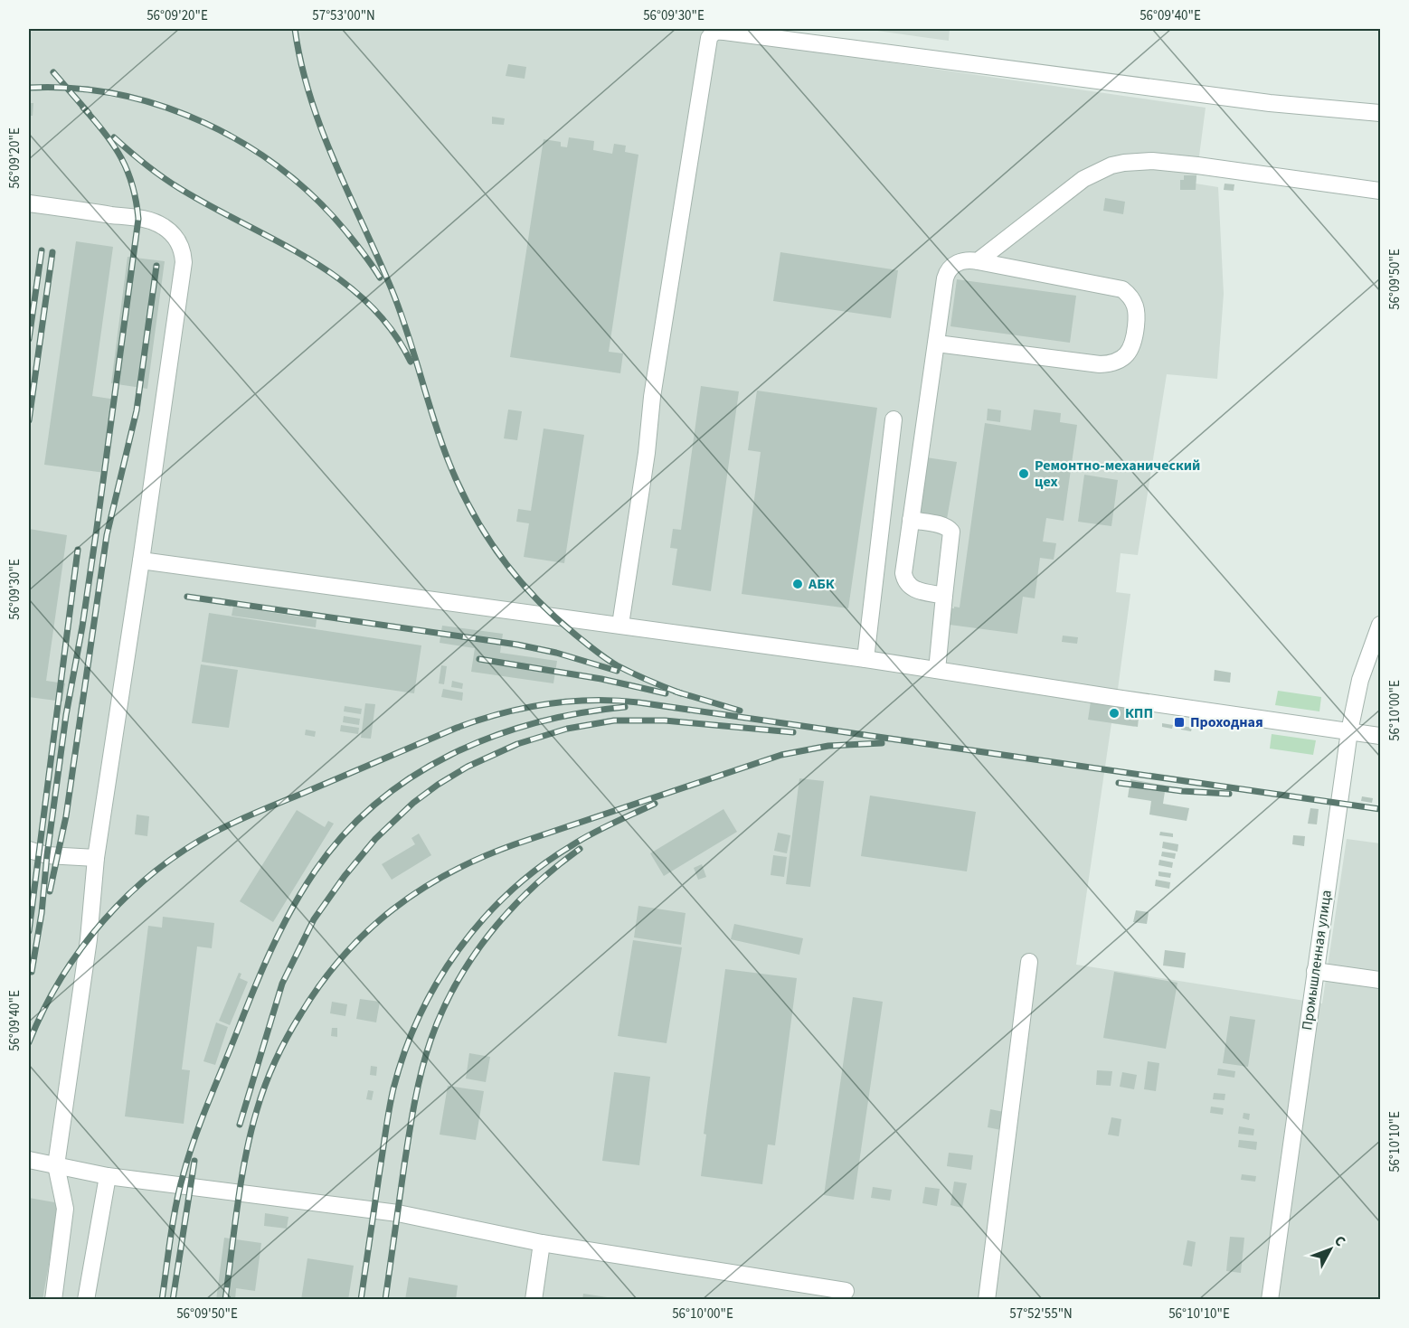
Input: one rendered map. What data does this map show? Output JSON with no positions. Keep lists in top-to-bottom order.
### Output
{
  "streets": {
    "street": ["Промышленная улица"]
  },
  "places": {
    "other": ["Ремонтно-механический цех", "АБК", "КПП"],
    "transit": ["Проходная"]
  },
  "north": "top right",
  "coordinates": [
    "56°09'20\"E",
    "57°53'00\"N",
    "56°09'30\"E",
    "56°09'40\"E",
    "56°09'50\"E",
    "56°10'00\"E",
    "56°10'10\"E",
    "57°52'55\"N"
  ]
}
